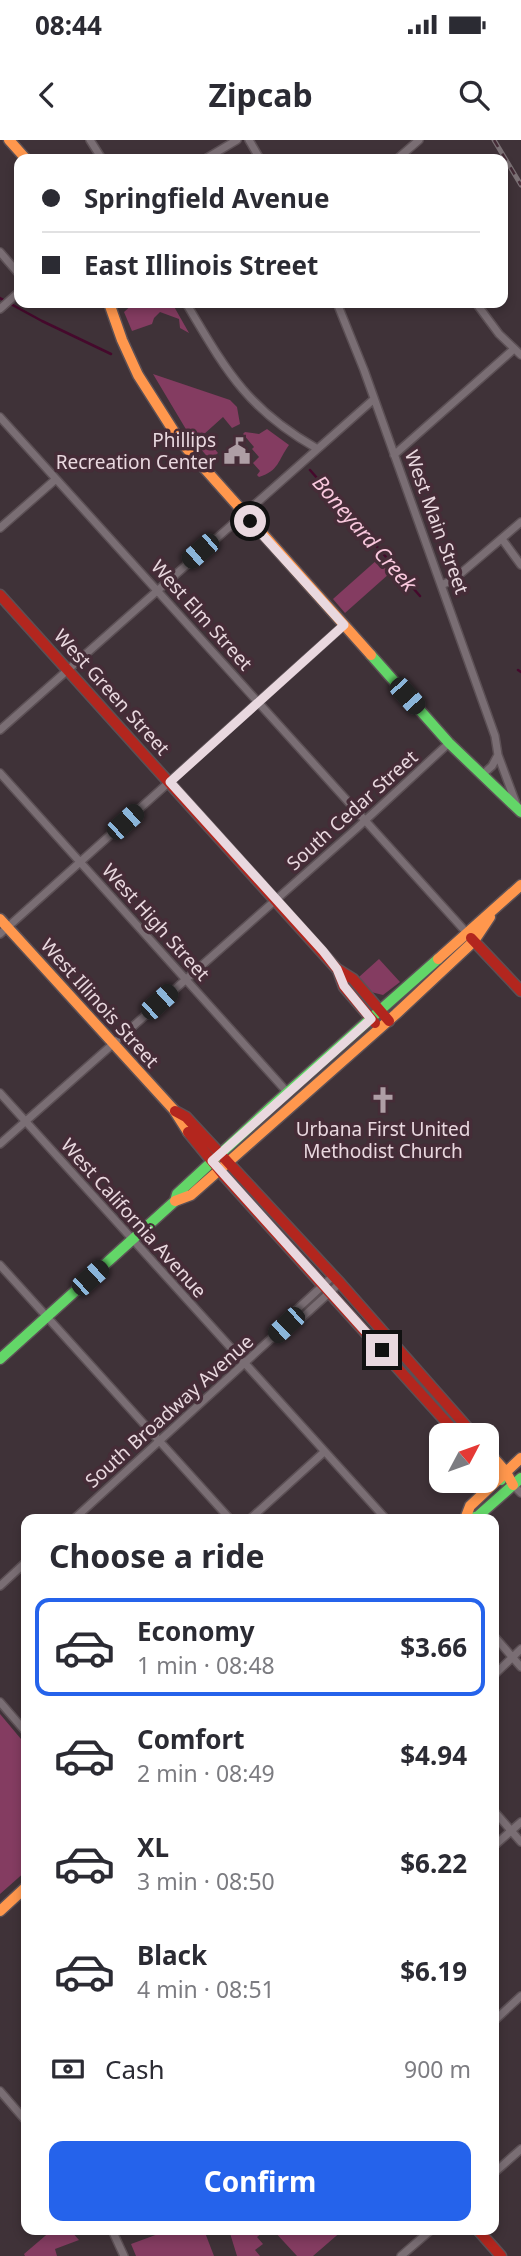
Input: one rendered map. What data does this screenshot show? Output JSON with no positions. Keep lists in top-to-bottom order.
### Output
{
  "streets": {
    "street": [
      "West Main Street",
      "West Elm Street",
      "West Green Street",
      "South Cedar Street",
      "West High Street",
      "West Illinois Street",
      "West California Avenue",
      "South Broadway Avenue"
    ]
  },
  "crossings": [
    ["West Elm Street", "South Cedar Street"],
    ["West Green Street", "South Cedar Street"],
    ["South Cedar Street", "West High Street"],
    ["South Cedar Street", "West Illinois Street"],
    ["South Cedar Street", "West California Avenue"],
    ["West Illinois Street", "South Broadway Avenue"],
    ["West California Avenue", "South Broadway Avenue"]
  ],
  "water": ["Boneyard Creek"],
  "places": {
    "public building": ["Phillips Recreation Center"],
    "church": ["Urbana First United Methodist Church"]
  },
  "north": "top right",
  "page": {
    "status": "08:44",
    "header": "Zipcab",
    "banner": ["Springfield Avenue", "East Illinois Street"],
    "heading": "Choose a ride",
    "list": [
      {
        "name": "Economy",
        "note": "1 min · 08:48",
        "value": "$3.66"
      },
      {
        "name": "Comfort",
        "note": "2 min · 08:49",
        "value": "$4.94"
      },
      {
        "name": "XL",
        "note": "3 min · 08:50",
        "value": "$6.22"
      },
      {
        "name": "Black",
        "note": "4 min · 08:51",
        "value": "$6.19"
      }
    ],
    "pay": ["Cash", "900 m"],
    "buttons": "Confirm"
  }
}
